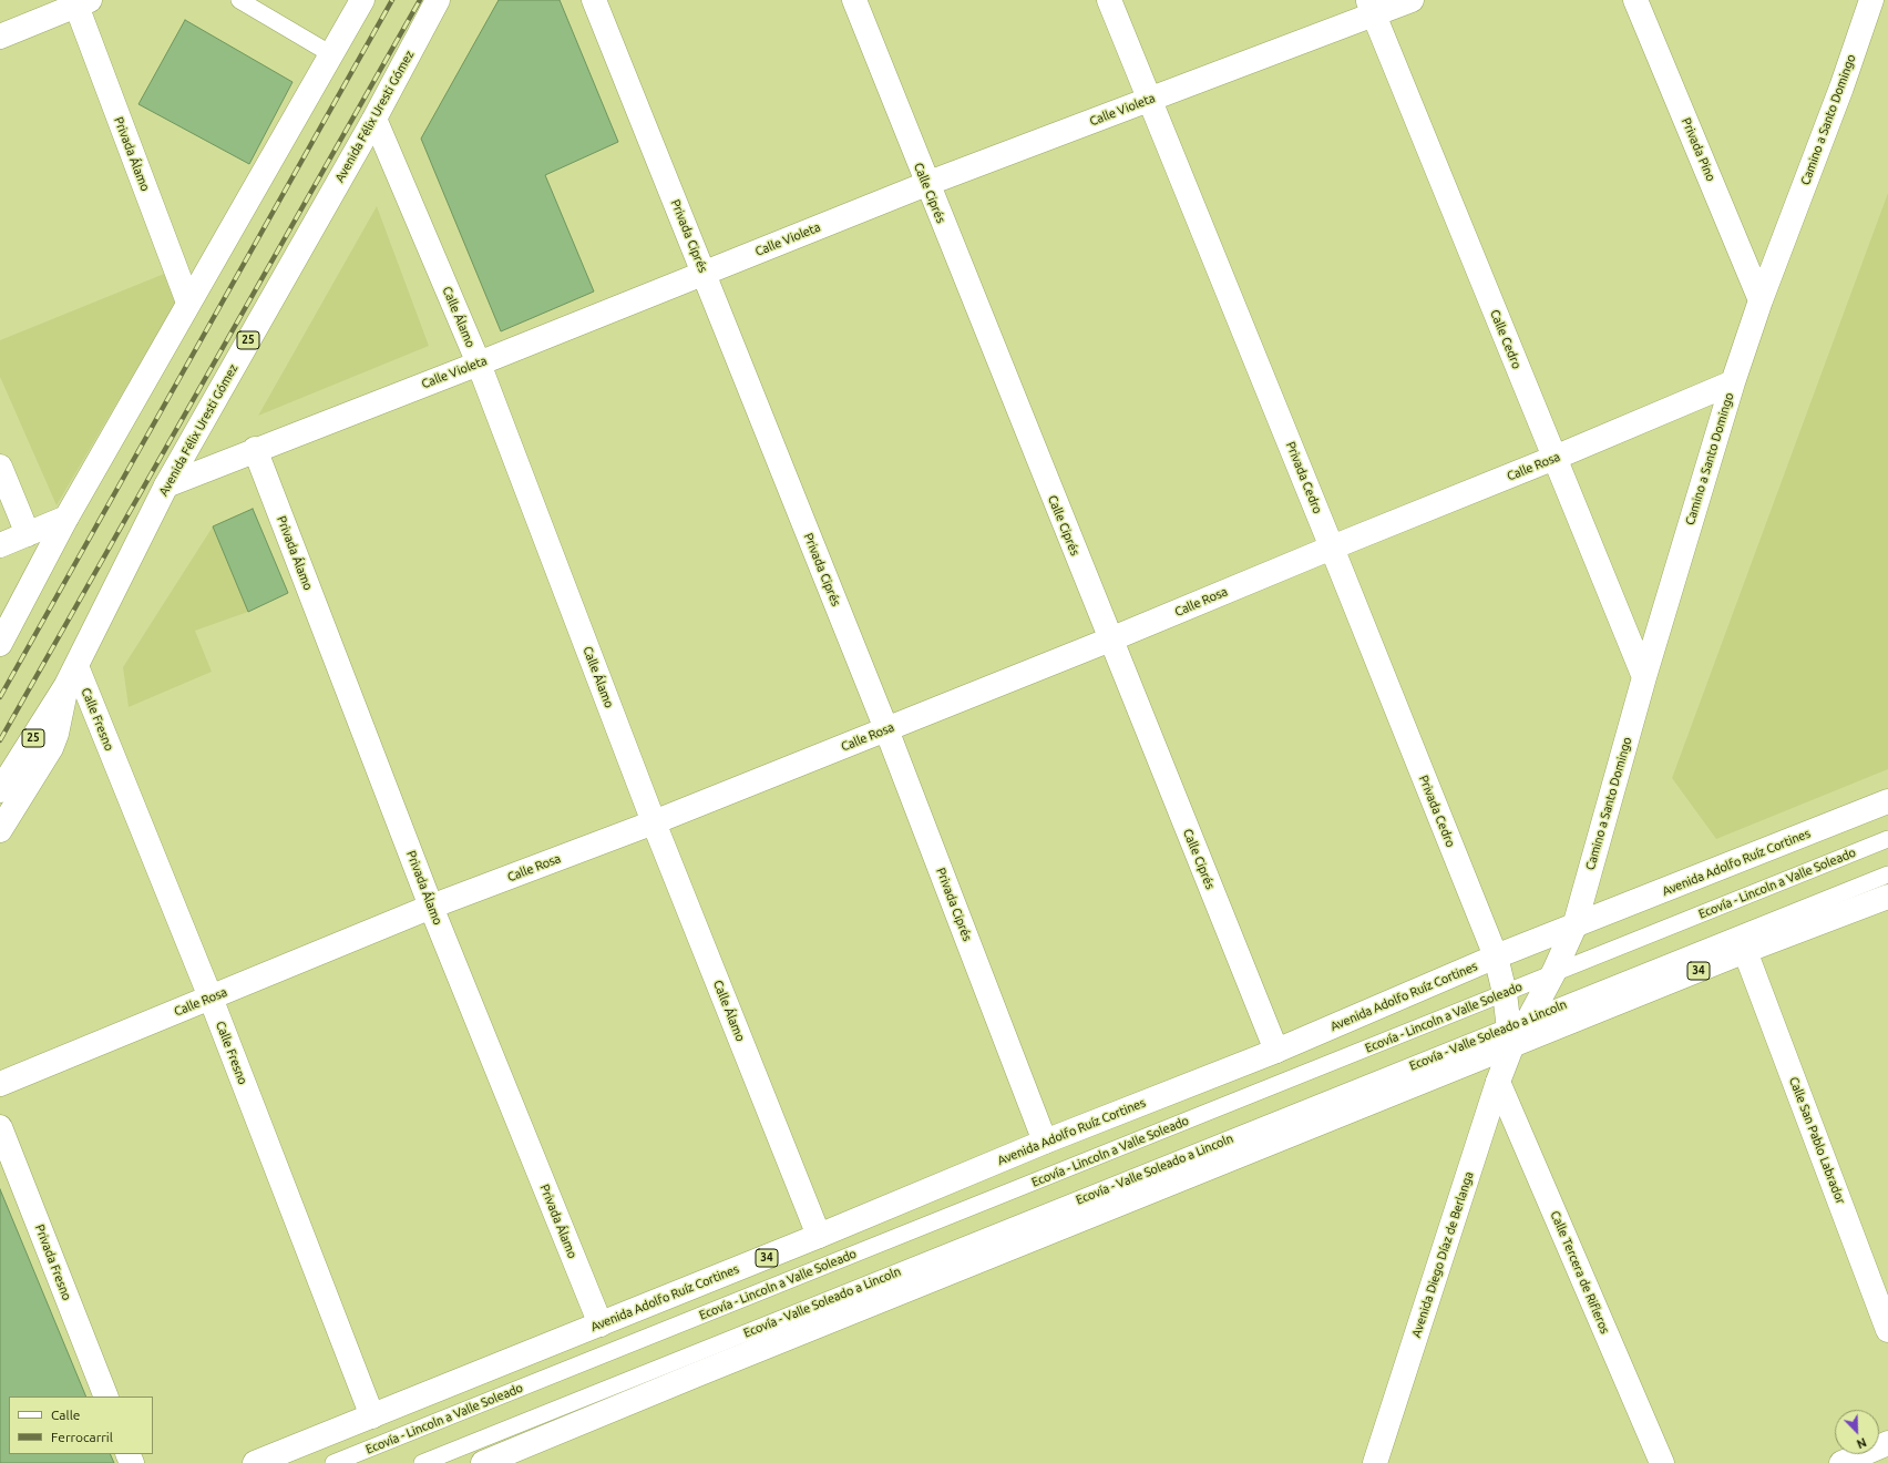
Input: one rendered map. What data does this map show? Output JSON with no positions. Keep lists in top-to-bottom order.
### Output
{
  "streets": {
    "street": [
      "Calle Violeta",
      "Avenida Félix Uresti Gómez",
      "Camino a Santo Domingo",
      "Privada Pino",
      "Privada Álamo",
      "Calle Ciprés",
      "Privada Ciprés",
      "Calle Álamo",
      "Calle Cedro",
      "25",
      "Calle Rosa",
      "Privada Cedro",
      "Calle Fresno",
      "Avenida Adolfo Ruíz Cortines",
      "34",
      "Calle San Pablo Labrador",
      "Avenida Diego Díaz de Berlanga",
      "Privada Fresno",
      "Calle Tercera de Rifleros"
    ],
    "lane": ["Ecovía - Lincoln a Valle Soleado", "Ecovía - Valle Soleado a Lincoln"]
  },
  "crossings": [
    ["Calle Violeta", "Avenida Félix Uresti Gómez"],
    ["Calle Violeta", "Privada Álamo"],
    ["Calle Violeta", "Calle Ciprés"],
    ["Calle Violeta", "Privada Ciprés"],
    ["Calle Violeta", "Calle Álamo"],
    ["Calle Violeta", "Calle Cedro"],
    ["Calle Violeta", "Privada Cedro"],
    ["Avenida Félix Uresti Gómez", "Calle Álamo"],
    ["Avenida Félix Uresti Gómez", "Calle Fresno"],
    ["Camino a Santo Domingo", "Privada Pino"],
    ["Camino a Santo Domingo", "Calle Cedro"],
    ["Camino a Santo Domingo", "Calle Rosa"],
    ["Camino a Santo Domingo", "Avenida Adolfo Ruíz Cortines"],
    ["Camino a Santo Domingo", "Avenida Diego Díaz de Berlanga"],
    ["Privada Álamo", "Calle Rosa"],
    ["Privada Álamo", "Avenida Adolfo Ruíz Cortines"],
    ["Calle Ciprés", "Calle Rosa"],
    ["Calle Ciprés", "Avenida Adolfo Ruíz Cortines"],
    ["Privada Ciprés", "Calle Rosa"],
    ["Privada Ciprés", "Avenida Adolfo Ruíz Cortines"],
    ["Calle Álamo", "Calle Rosa"],
    ["Calle Álamo", "Avenida Adolfo Ruíz Cortines"],
    ["Calle Cedro", "Calle Rosa"],
    ["Calle Rosa", "Privada Cedro"],
    ["Calle Rosa", "Calle Fresno"],
    ["Privada Cedro", "Avenida Adolfo Ruíz Cortines"],
    ["Privada Cedro", "Avenida Diego Díaz de Berlanga"],
    ["Calle Fresno", "Avenida Adolfo Ruíz Cortines"],
    ["Avenida Adolfo Ruíz Cortines", "Avenida Diego Díaz de Berlanga"],
    ["Ecovía - Lincoln a Valle Soleado", "Avenida Diego Díaz de Berlanga"],
    ["34", "Ecovía - Valle Soleado a Lincoln"],
    ["34", "Calle San Pablo Labrador"],
    ["34", "Avenida Diego Díaz de Berlanga"],
    ["Ecovía - Valle Soleado a Lincoln", "Avenida Diego Díaz de Berlanga"],
    ["Avenida Diego Díaz de Berlanga", "Calle Tercera de Rifleros"]
  ],
  "legend": ["Calle", "Ferrocarril"],
  "north": "bottom right"
}
